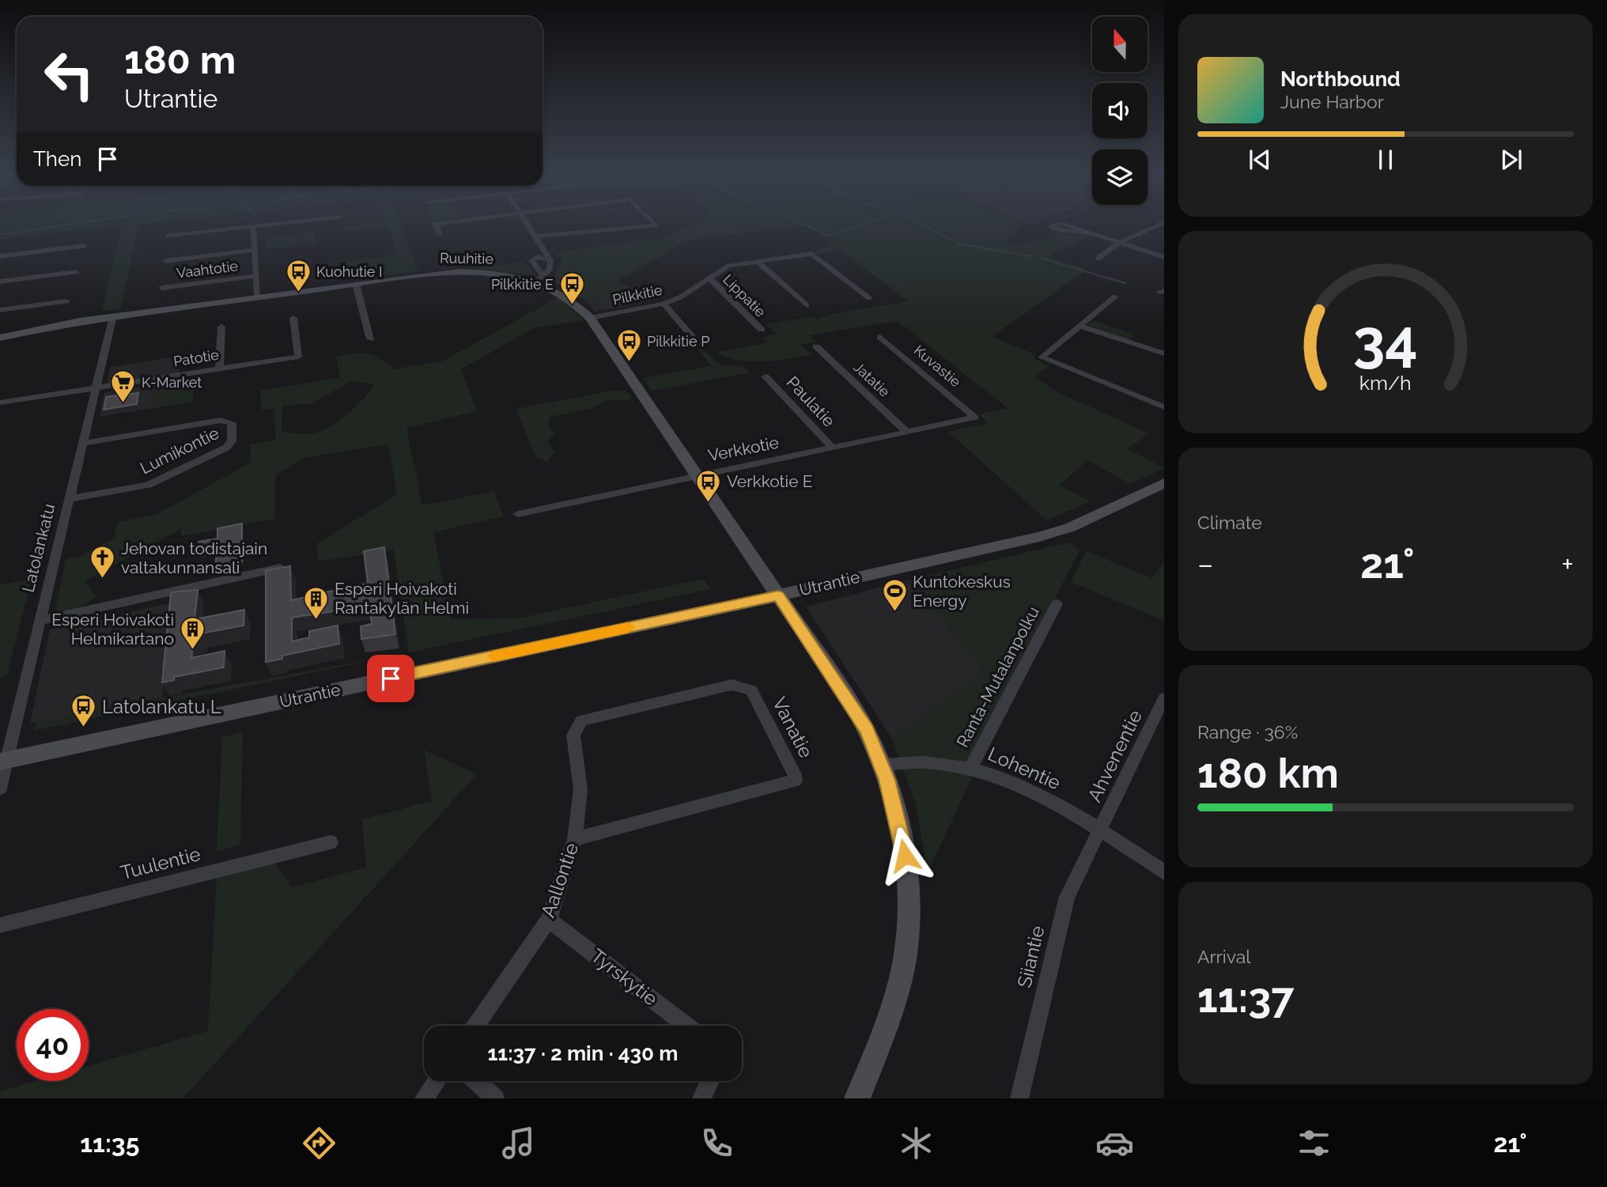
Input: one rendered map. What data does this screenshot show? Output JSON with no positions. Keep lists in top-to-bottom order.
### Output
{
  "streets": {
    "street": [
      "Ruuhitie",
      "Vaahtotie",
      "Pilkkitie",
      "Lippatie",
      "Patotie",
      "Kuvastie",
      "Jatatie",
      "Paulatie",
      "Verkkotie",
      "Lumikontie",
      "Latolankatu",
      "Utrantie",
      "Ranta-Mutalanpolku",
      "Vanatie",
      "Ahvenentie",
      "Lohentie",
      "Tuulentie",
      "Aallontie",
      "Siiantie",
      "Tyrskytie"
    ]
  },
  "crossings": [
    ["Ruuhitie", "Pilkkitie"],
    ["Ruuhitie", "Verkkotie"],
    ["Ruuhitie", "Latolankatu"],
    ["Ruuhitie", "Utrantie"],
    ["Ruuhitie", "Lohentie"],
    ["Pilkkitie", "Lippatie"],
    ["Patotie", "Latolankatu"],
    ["Kuvastie", "Verkkotie"],
    ["Jatatie", "Verkkotie"],
    ["Paulatie", "Verkkotie"],
    ["Lumikontie", "Latolankatu"],
    ["Latolankatu", "Utrantie"],
    ["Ranta-Mutalanpolku", "Lohentie"],
    ["Vanatie", "Aallontie"],
    ["Ahvenentie", "Lohentie"],
    ["Ahvenentie", "Siiantie"],
    ["Lohentie", "Siiantie"],
    ["Aallontie", "Tyrskytie"]
  ],
  "places": {
    "bus stop": [
      "Kuohutie I",
      "Pilkkitie E",
      "Pilkkitie P",
      "Verkkotie E",
      "Latolankatu L"
    ],
    "supermarket": ["K-Market"],
    "church": ["Jehovan todistajain valtakunnansali"],
    "sports": ["Kuntokeskus Energy"],
    "building": ["Esperi Hoivakoti Rantakylän Helmi", "Esperi Hoivakoti Helmikartano"]
  },
  "north": "top",
  "page": {
    "turn": ["180 m", "Utrantie"],
    "song": ["Northbound", "June Harbor"],
    "then": "Then",
    "tile": [
      "Climate",
      ["Range · 36%", "180 km"],
      ["Arrival", "11:37"]
    ],
    "heat": ["−", "21°", "+"],
    "limit": "40",
    "trip": "11:37 · 2 min · 430 m",
    "tabs": ["11:35", "21°"],
    "gauge": ["34", "km/h"]
  }
}
